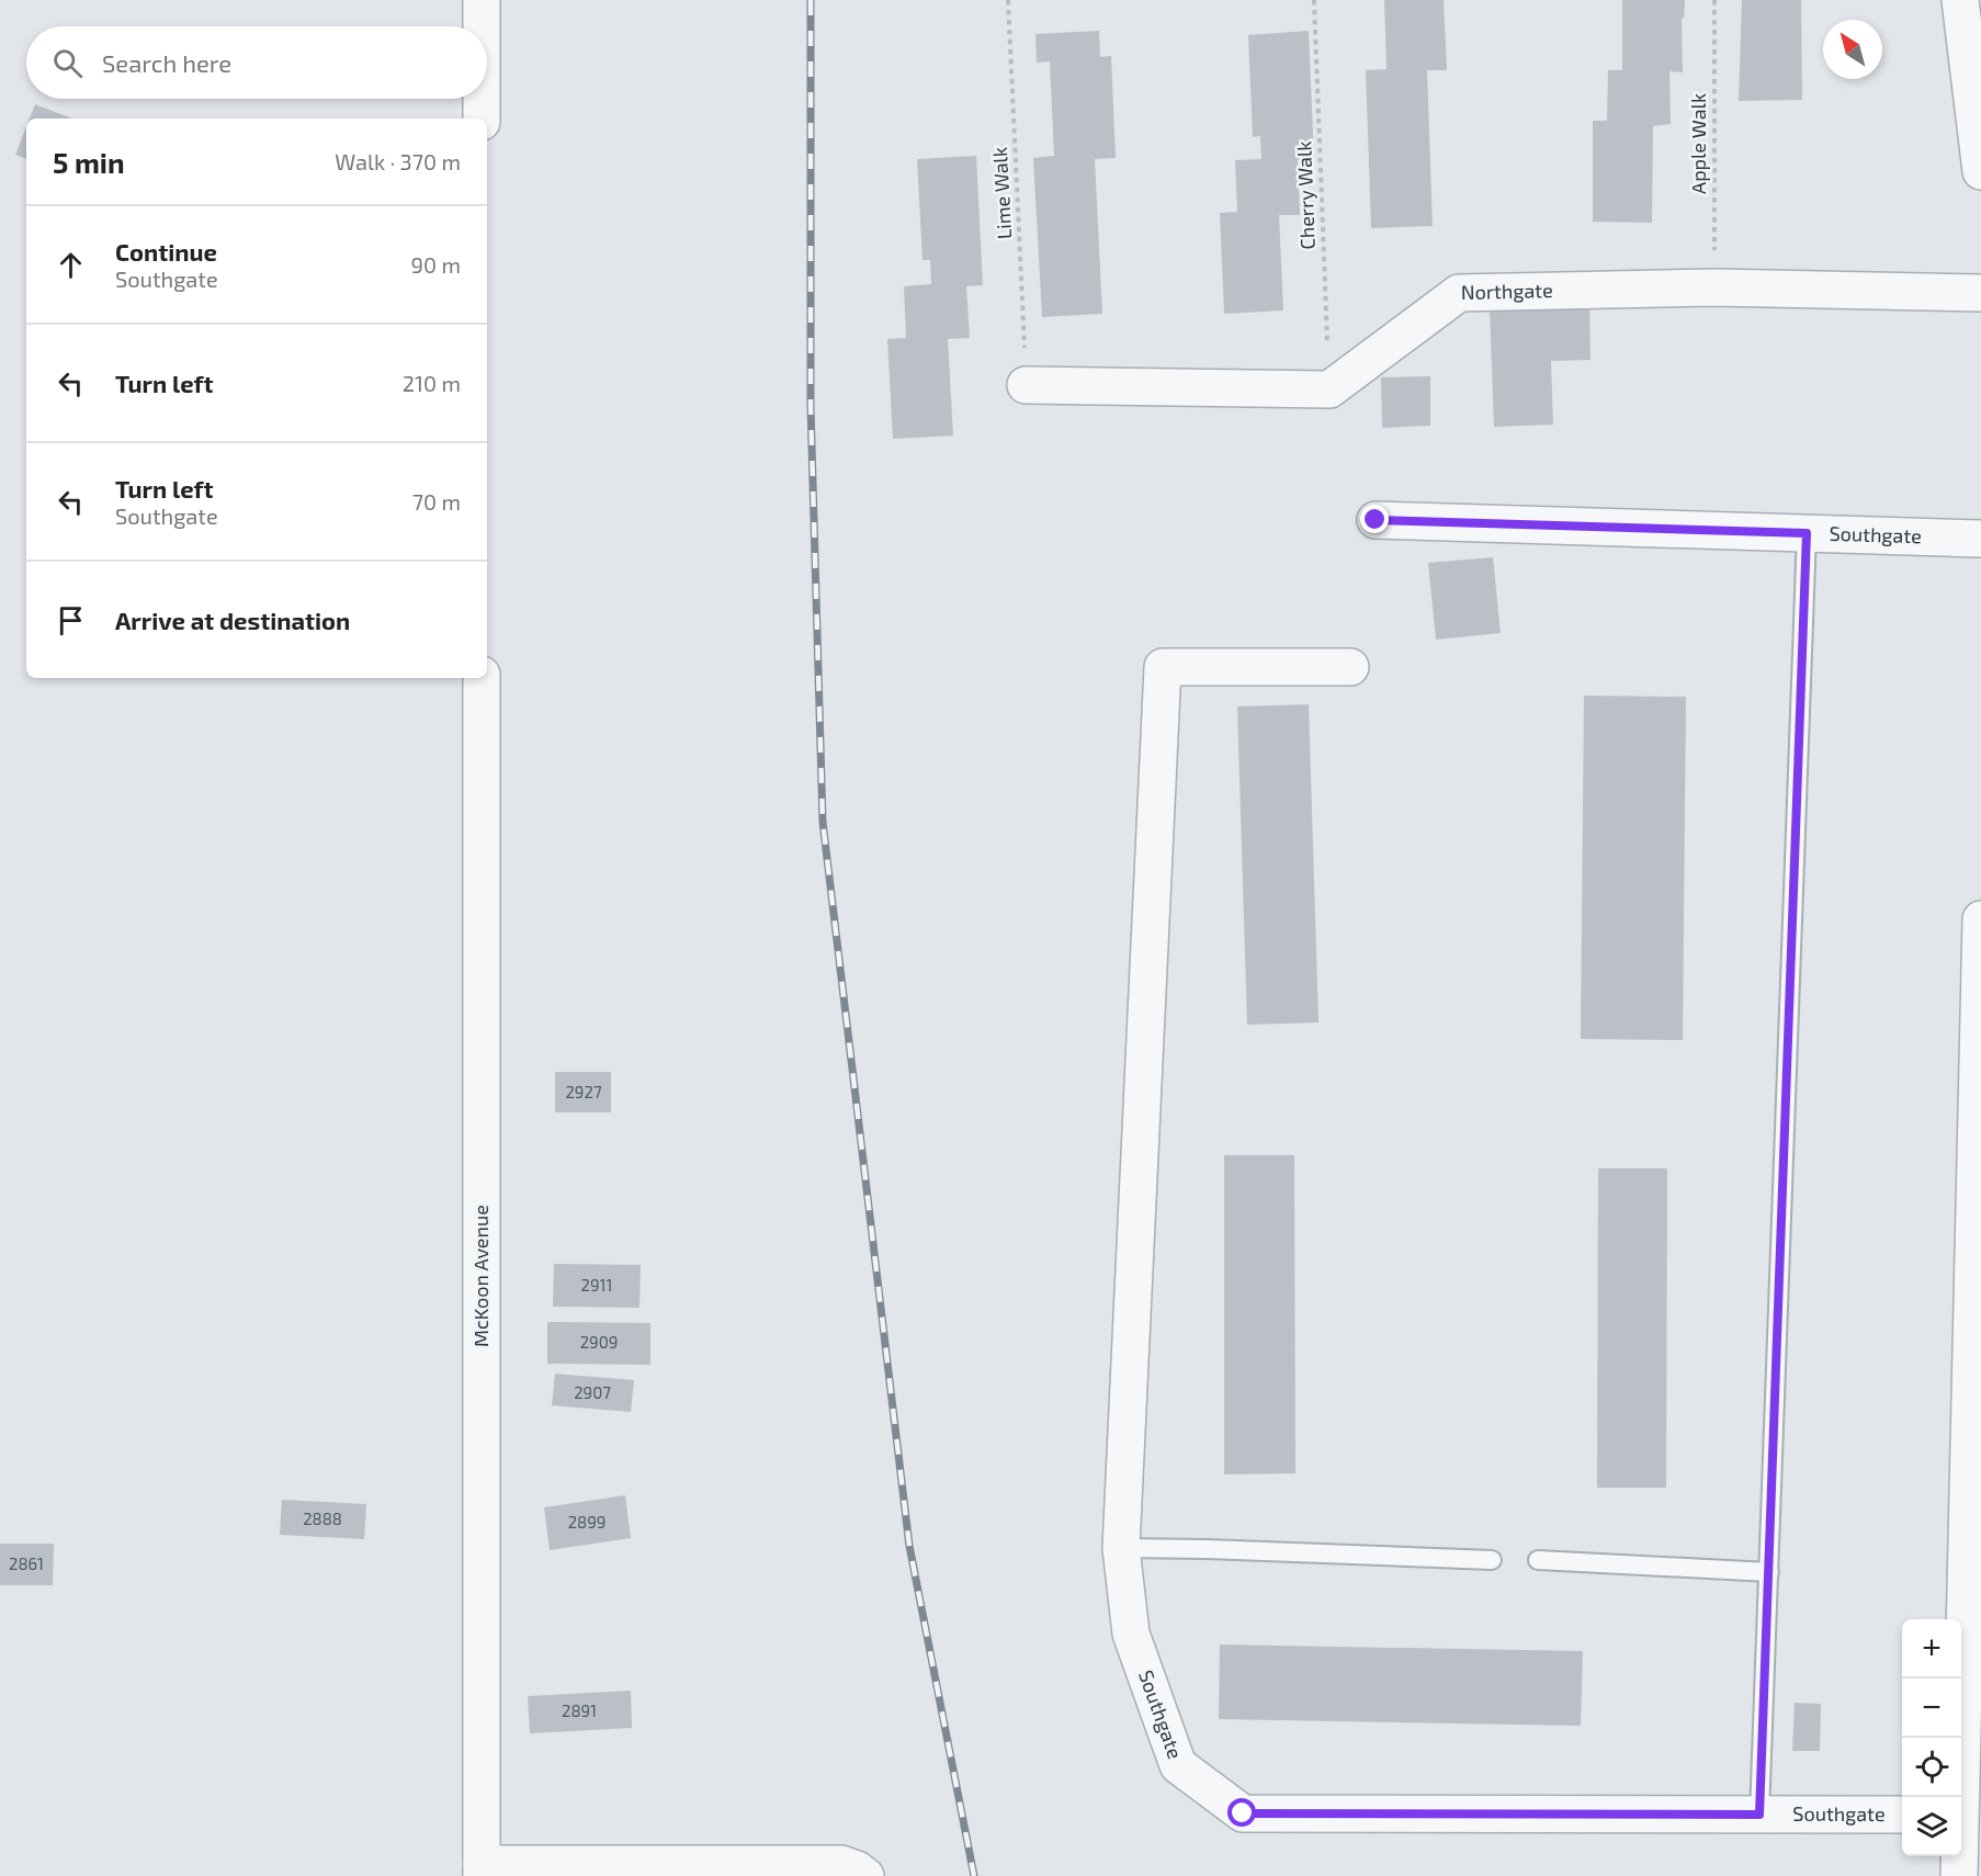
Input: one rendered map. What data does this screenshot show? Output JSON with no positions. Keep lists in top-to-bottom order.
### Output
{
  "streets": {
    "street": ["Northgate", "Southgate", "McKoon Avenue"],
    "path": ["Apple Walk", "Lime Walk", "Cherry Walk"]
  },
  "crossings": [
    ["Apple Walk", "Northgate"],
    ["Cherry Walk", "Northgate"]
  ],
  "house_numbers": [
    "2927",
    "2911",
    "2909",
    "2907",
    "2888",
    "2899",
    "2861",
    "2891"
  ],
  "north": "top left",
  "page": {
    "search": "Search here",
    "heading": ["5 min", "Walk · 370 m"],
    "list": [
      ["Continue", "Southgate", "90 m"],
      ["Turn left", "210 m"],
      ["Turn left", "Southgate", "70 m"],
      "Arrive at destination"
    ],
    "map_buttons": ["+", "−"]
  }
}
